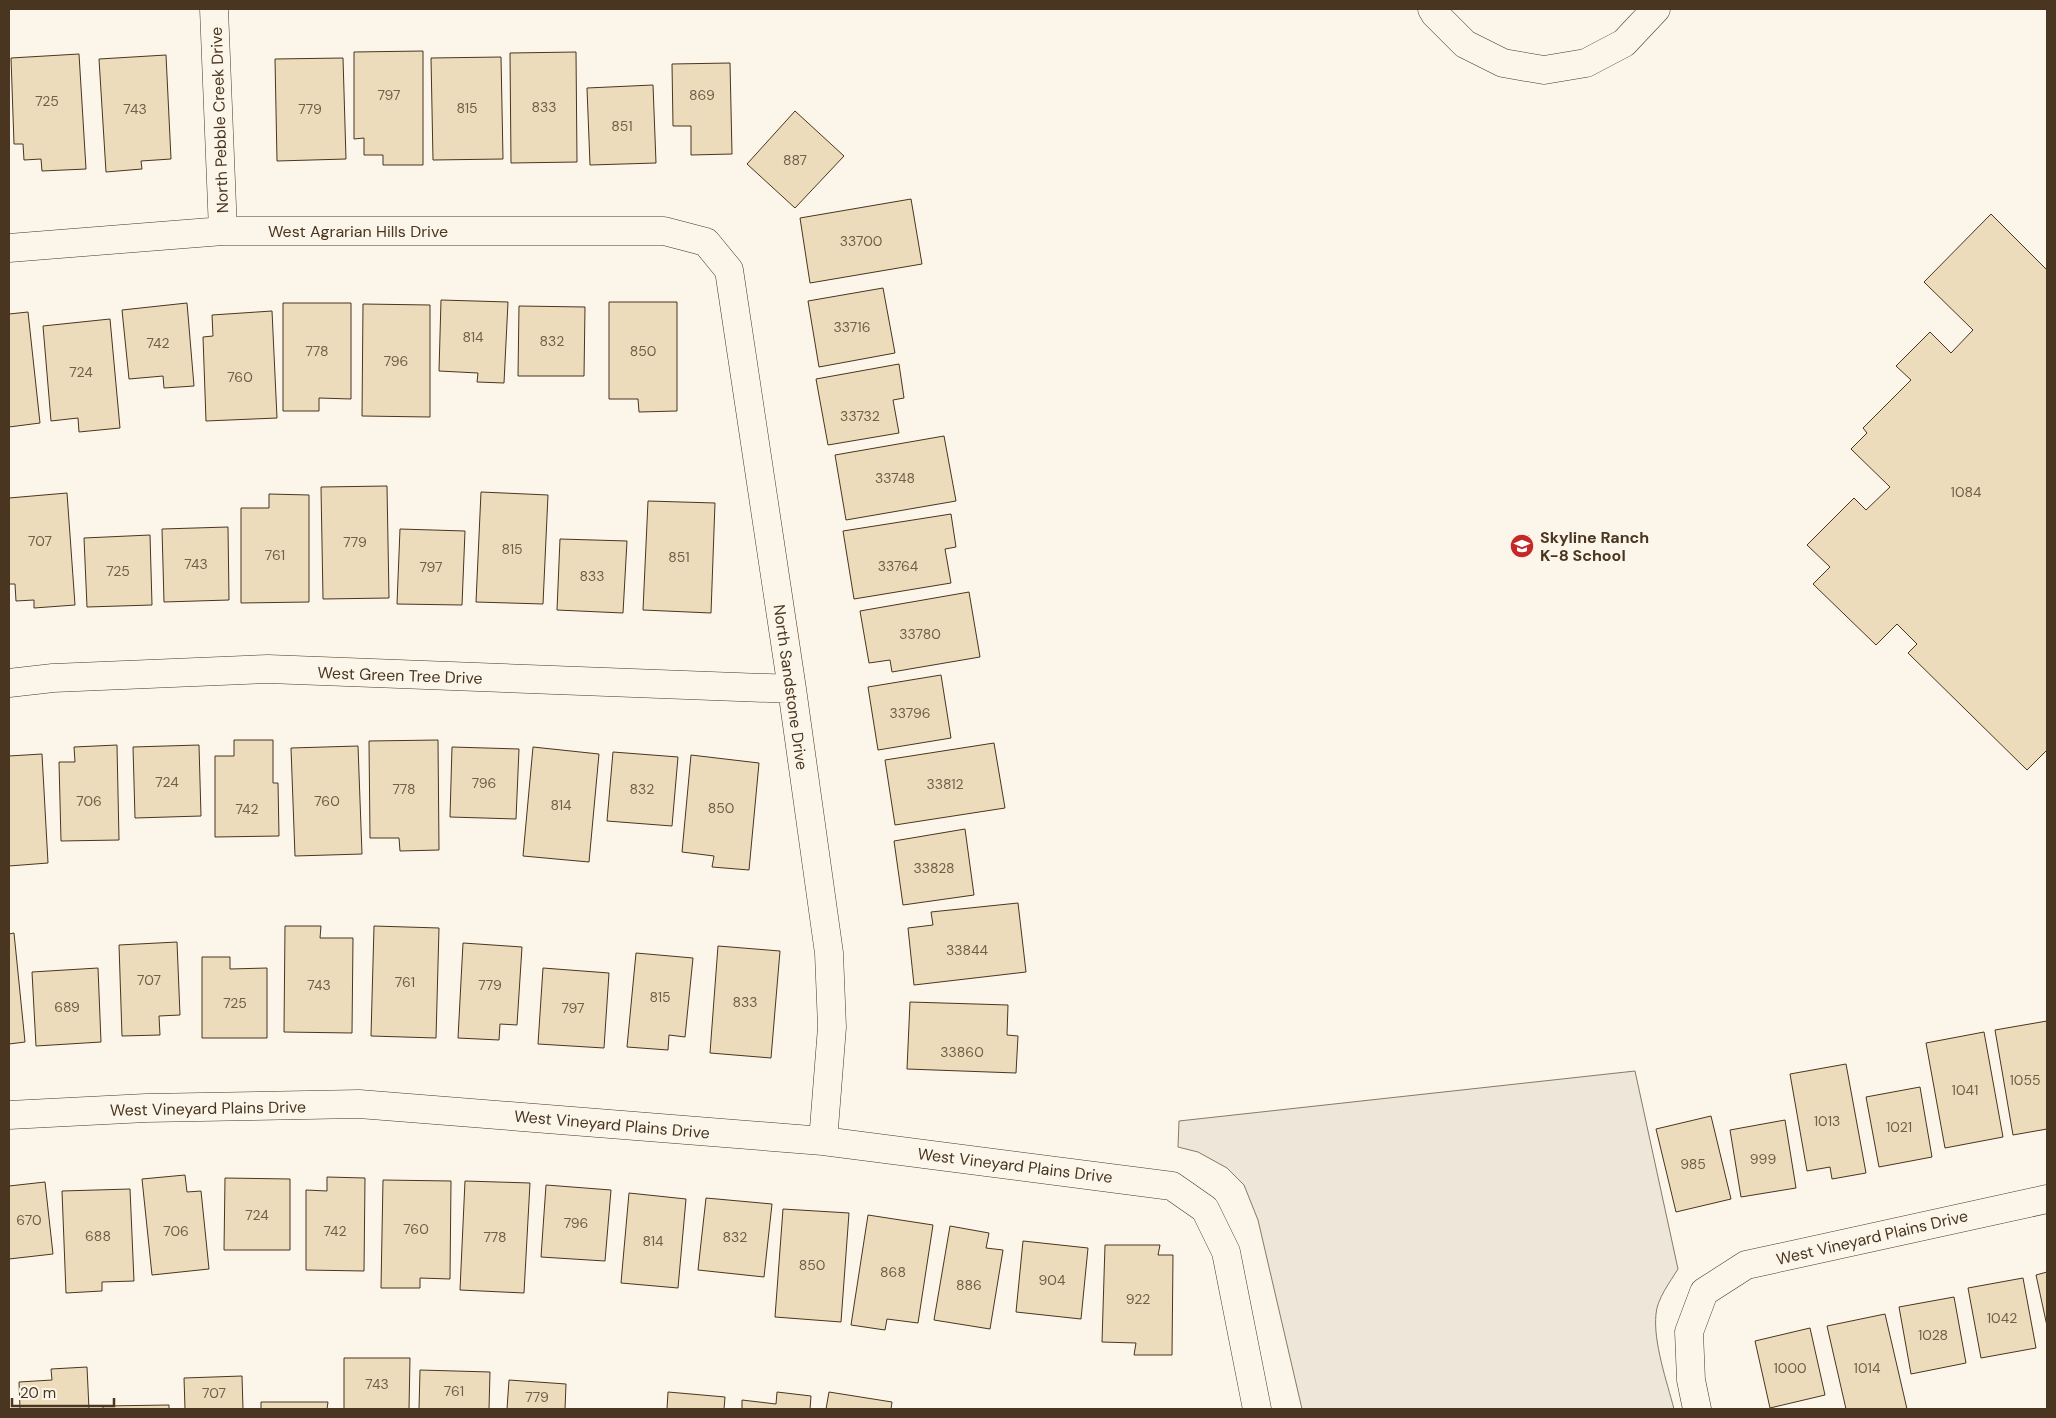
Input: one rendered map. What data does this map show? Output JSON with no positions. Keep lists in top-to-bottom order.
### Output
{
  "streets": {
    "street": [
      "North Pebble Creek Drive",
      "West Agrarian Hills Drive",
      "West Green Tree Drive",
      "North Sandstone Drive",
      "West Vineyard Plains Drive"
    ]
  },
  "crossings": [
    ["North Pebble Creek Drive", "West Agrarian Hills Drive"],
    ["West Agrarian Hills Drive", "North Sandstone Drive"],
    ["West Green Tree Drive", "North Sandstone Drive"],
    ["North Sandstone Drive", "West Vineyard Plains Drive"]
  ],
  "places": {
    "school or university": ["Skyline Ranch K-8 School"]
  },
  "house_numbers": [
    "797",
    "869",
    "725",
    "833",
    "815",
    "743",
    "779",
    "851",
    "887",
    "33700",
    "33716",
    "814",
    "832",
    "742",
    "778",
    "850",
    "796",
    "724",
    "760",
    "33732",
    "33748",
    "1084",
    "707",
    "779",
    "815",
    "761",
    "851",
    "743",
    "33764",
    "797",
    "725",
    "833",
    "33780",
    "33796",
    "724",
    "796",
    "33812",
    "778",
    "832",
    "706",
    "760",
    "814",
    "850",
    "742",
    "33828",
    "33844",
    "707",
    "761",
    "743",
    "779",
    "815",
    "833",
    "725",
    "689",
    "797",
    "33860",
    "1055",
    "1041",
    "1013",
    "1021",
    "999",
    "985",
    "724",
    "670",
    "796",
    "760",
    "706",
    "742",
    "688",
    "778",
    "832",
    "814",
    "850",
    "868",
    "904",
    "886",
    "922",
    "1042",
    "1028",
    "1000",
    "1014",
    "743",
    "761",
    "707",
    "779"
  ],
  "scale_bar": "20 m"
}
